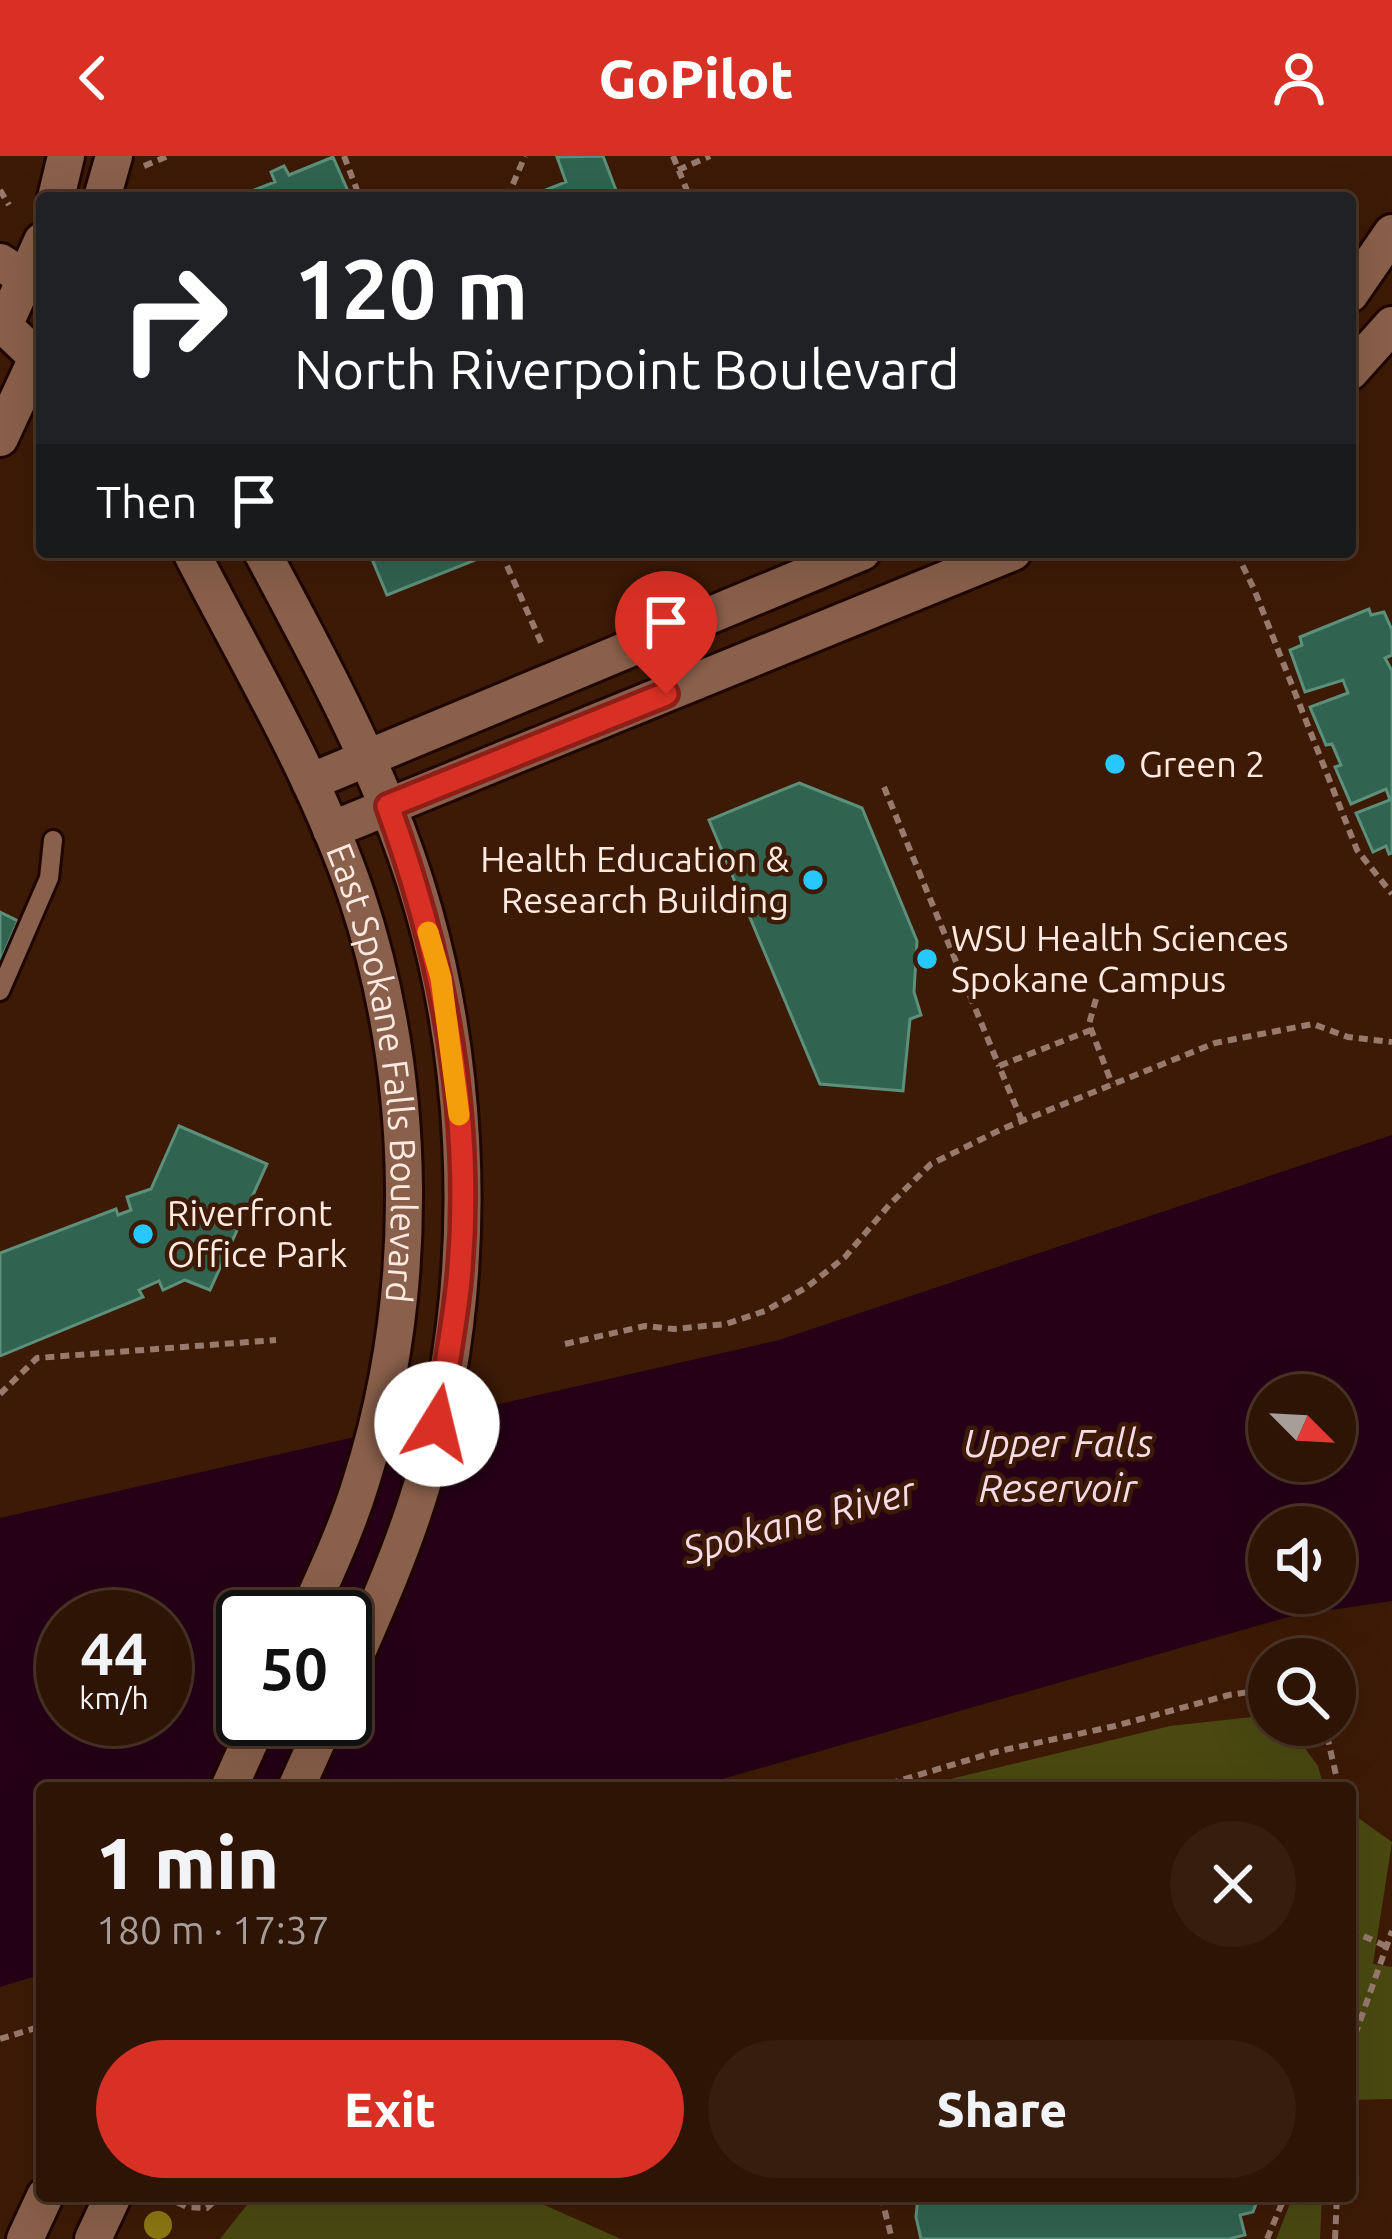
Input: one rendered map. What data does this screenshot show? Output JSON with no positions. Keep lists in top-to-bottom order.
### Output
{
  "streets": {
    "main road": ["East Spokane Falls Boulevard"]
  },
  "water": ["Upper Falls Reservoir", "Spokane River"],
  "places": [
    "Green 2",
    "Health Education & Research Building",
    "WSU Health Sciences Spokane Campus",
    "Riverfront Office Park"
  ],
  "north": "bottom right",
  "page": {
    "header": "GoPilot",
    "turn": ["120 m", "North Riverpoint Boulevard"],
    "then": "Then",
    "speed": "44 km/h",
    "limit": "50",
    "heading": ["1 min", "180 m · 17:37"],
    "buttons": ["Exit", "Share"]
  }
}
